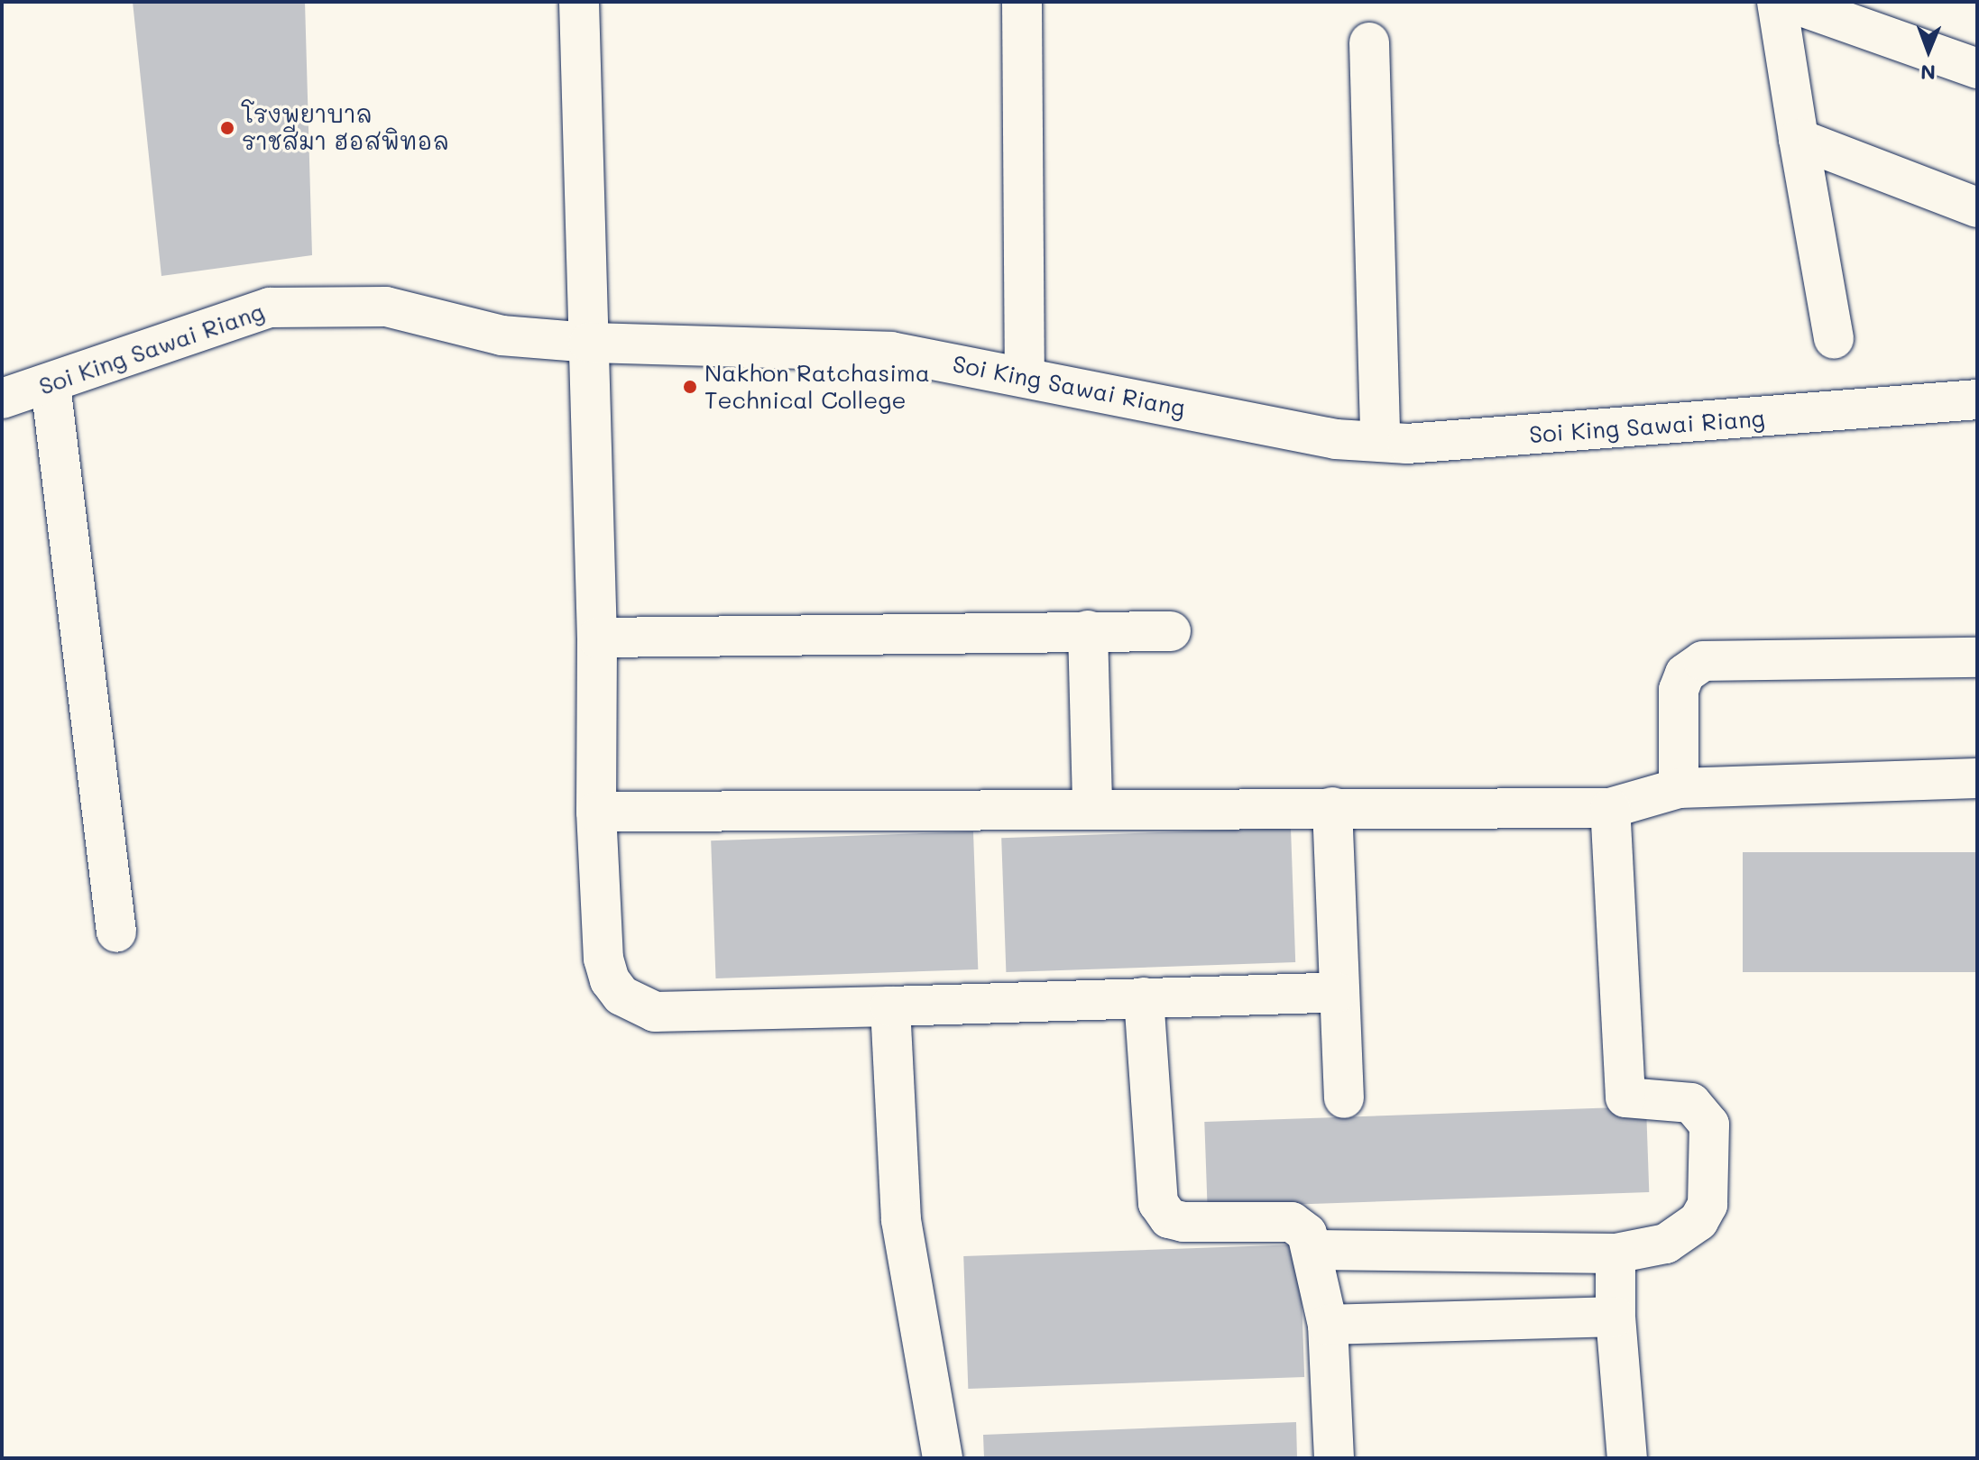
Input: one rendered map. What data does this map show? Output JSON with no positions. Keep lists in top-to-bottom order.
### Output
{
  "streets": {
    "street": ["Soi King Sawai Riang"]
  },
  "places": ["โรงพยาบาล ราชสีมา ฮอสพิทอล", "Nakhon Ratchasima Technical College"],
  "north": "bottom"
}
